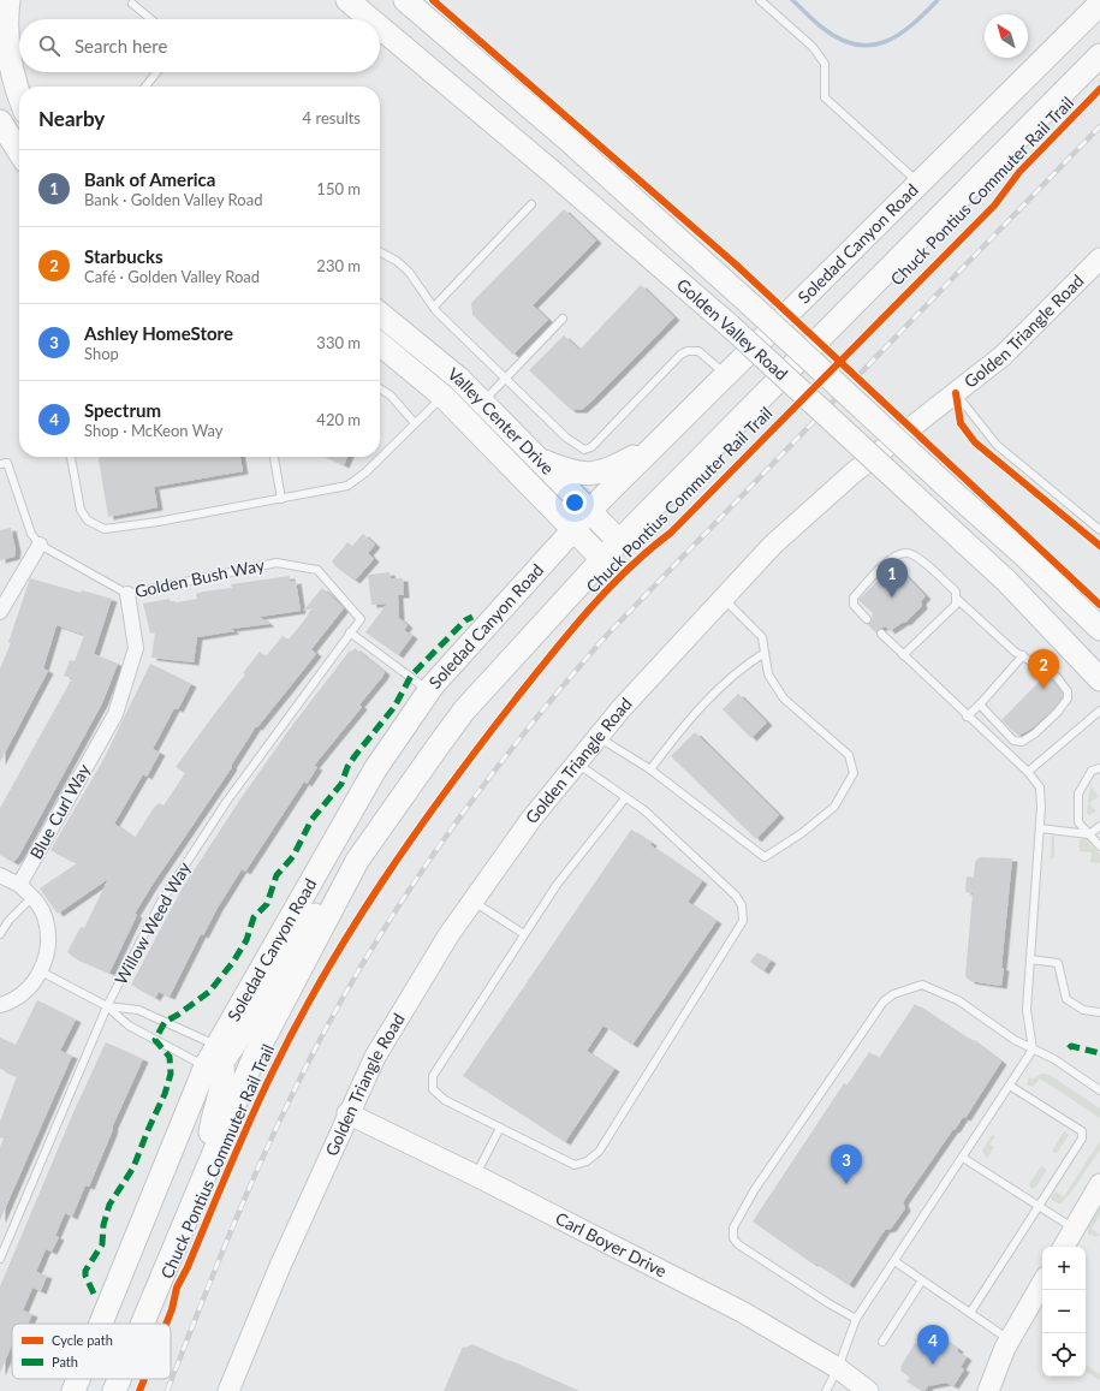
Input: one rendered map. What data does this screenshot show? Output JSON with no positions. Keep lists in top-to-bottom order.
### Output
{
  "streets": {
    "main road": ["Soledad Canyon Road", "Golden Valley Road", "Valley Center Drive"],
    "street": ["Golden Triangle Road", "Blue Curl Way", "Carl Boyer Drive"],
    "lane": ["Golden Bush Way", "Willow Weed Way"],
    "cycle path": ["Chuck Pontius Commuter Rail Trail"]
  },
  "crossings": [
    ["Soledad Canyon Road", "Valley Center Drive"],
    ["Golden Triangle Road", "Carl Boyer Drive"],
    ["Golden Bush Way", "Blue Curl Way"],
    ["Golden Bush Way", "Willow Weed Way"]
  ],
  "legend": ["Cycle path", "Path"],
  "north": "top left",
  "page": {
    "search": "Search here",
    "heading": ["Nearby", "4 results"],
    "list": [
      {
        "mark": "1",
        "name": "Bank of America",
        "note": "Bank · Golden Valley Road",
        "value": "150 m"
      },
      {
        "mark": "2",
        "name": "Starbucks",
        "note": "Café · Golden Valley Road",
        "value": "230 m"
      },
      {
        "mark": "3",
        "name": "Ashley HomeStore",
        "note": "Shop",
        "value": "330 m"
      },
      {
        "mark": "4",
        "name": "Spectrum",
        "note": "Shop · McKeon Way",
        "value": "420 m"
      }
    ],
    "pins": [
      "1",
      "2",
      "3",
      "4"
    ],
    "map_buttons": ["+", "−"]
  }
}
